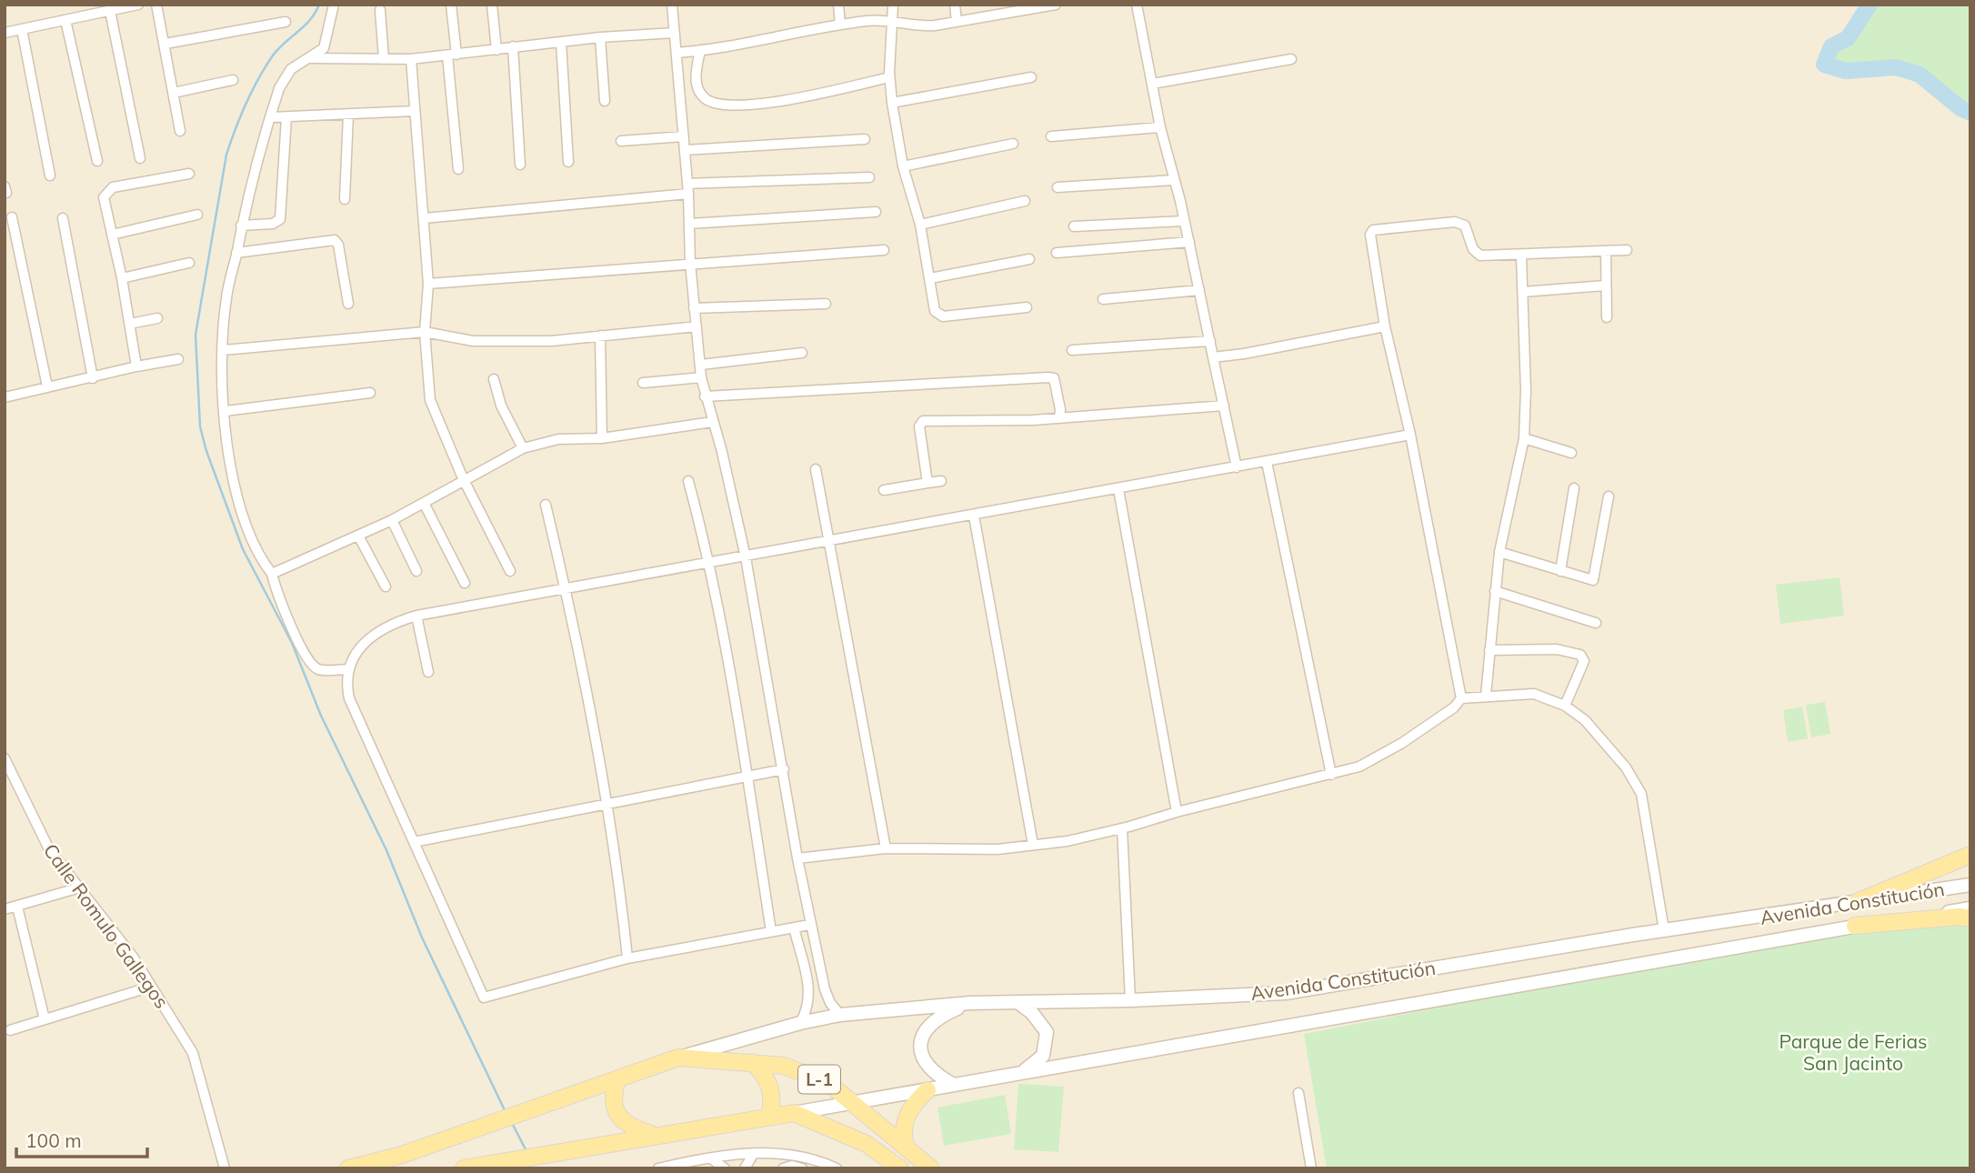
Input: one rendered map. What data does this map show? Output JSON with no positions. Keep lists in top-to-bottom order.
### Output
{
  "streets": {
    "main road": ["L-1"],
    "street": ["Avenida Constitución", "Calle Romulo Gallegos"]
  },
  "crossings": [
    ["Avenida Constitución", "L-1"]
  ],
  "parks": ["Parque de Ferias San Jacinto"],
  "scale_bar": "100 m"
}
